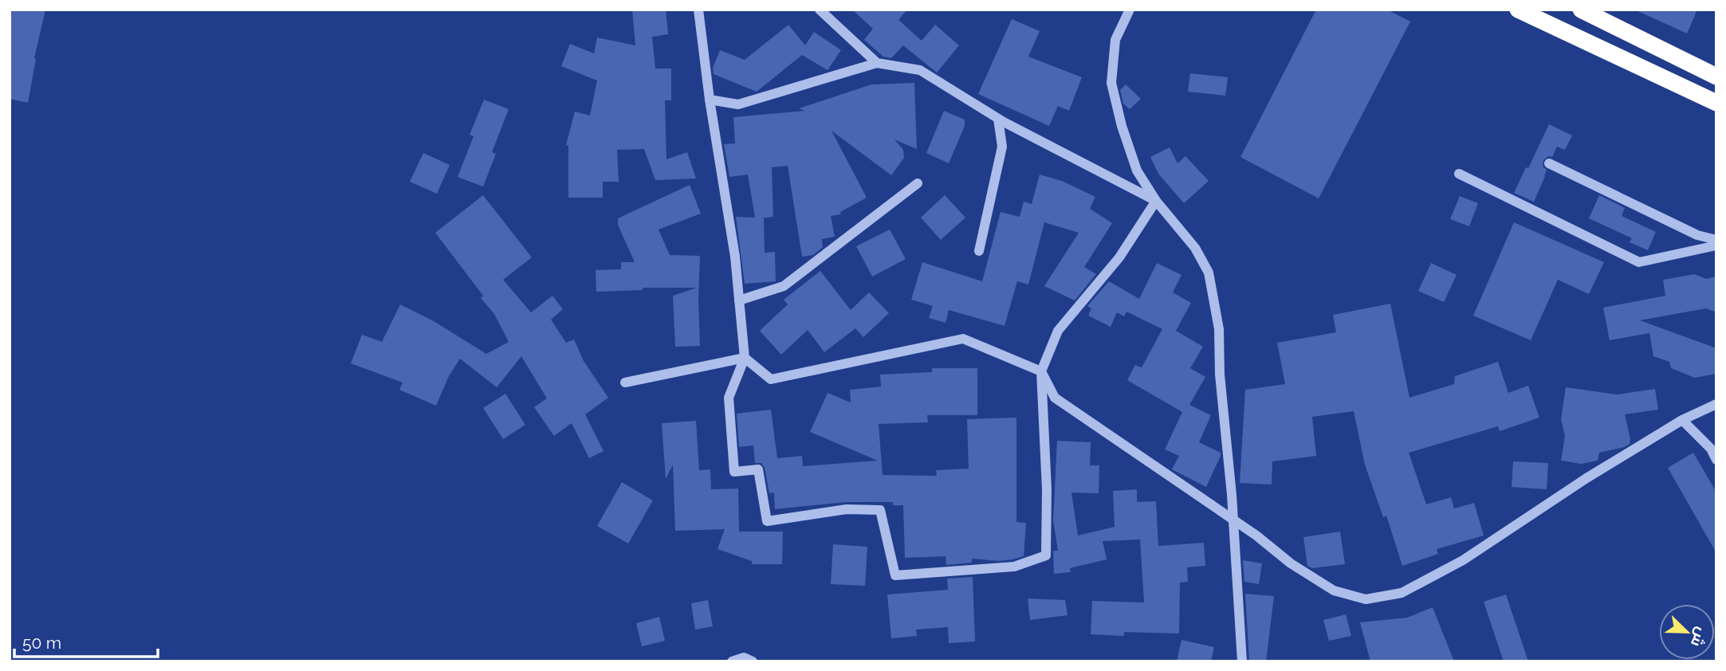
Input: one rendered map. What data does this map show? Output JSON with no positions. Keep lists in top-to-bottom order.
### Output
{
  "scale_bar": "50 m",
  "north": "bottom right"
}
